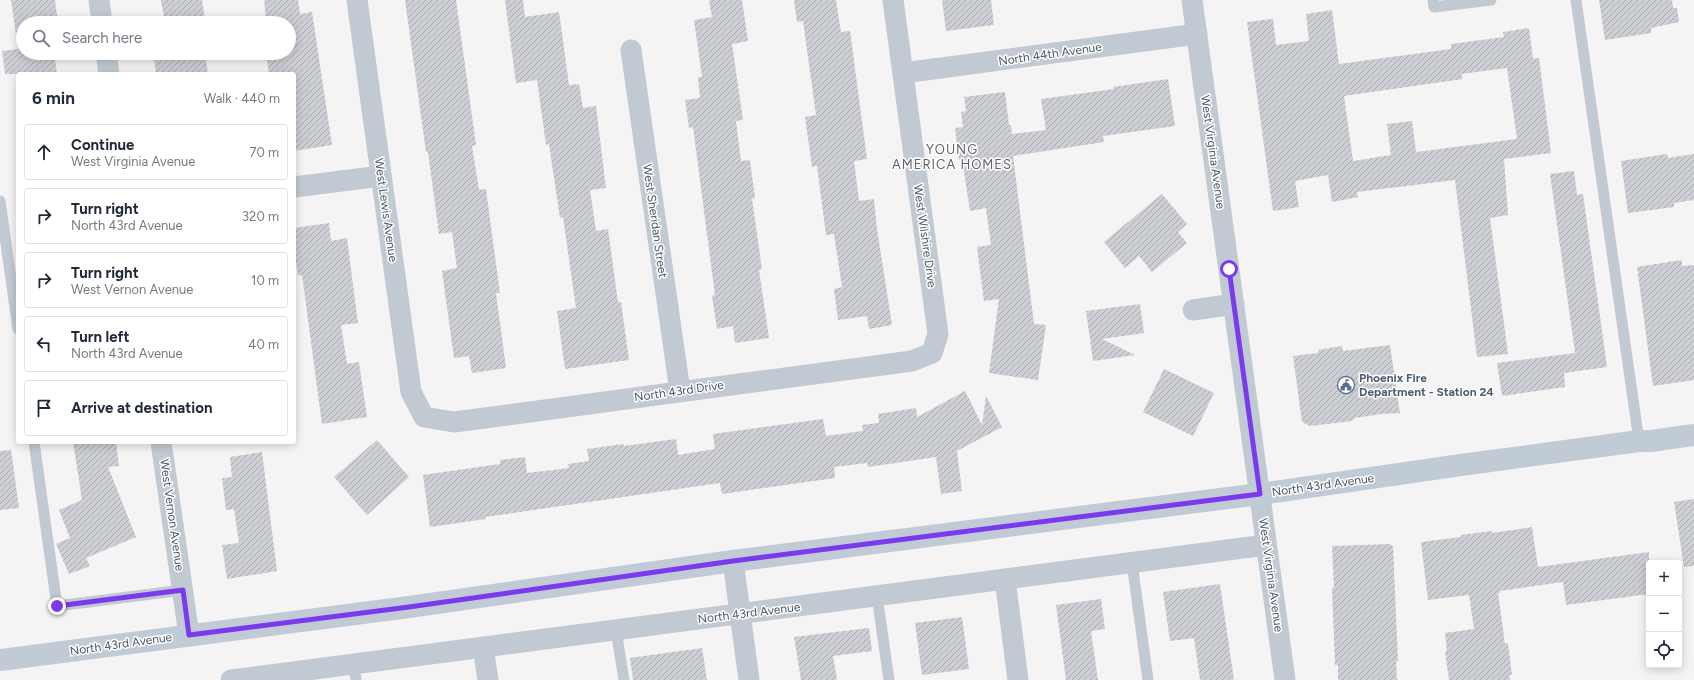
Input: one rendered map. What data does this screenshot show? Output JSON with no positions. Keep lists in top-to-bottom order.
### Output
{
  "streets": {
    "main road": ["North 43rd Avenue"],
    "street": [
      "North 44th Avenue",
      "West Virginia Avenue",
      "West Lewis Avenue",
      "West Sheridan Street",
      "West Wilshire Drive",
      "North 43rd Drive",
      "West Vernon Avenue"
    ]
  },
  "crossings": [
    ["North 44th Avenue", "West Virginia Avenue"],
    ["North 44th Avenue", "West Wilshire Drive"],
    ["West Virginia Avenue", "North 43rd Avenue"],
    ["West Lewis Avenue", "North 43rd Drive"],
    ["West Sheridan Street", "North 43rd Drive"],
    ["West Wilshire Drive", "North 43rd Drive"],
    ["North 43rd Avenue", "West Vernon Avenue"]
  ],
  "districts": ["YOUNG AMERICA HOMES"],
  "places": {
    "public building": ["Phoenix Fire Department - Station 24"]
  },
  "page": {
    "search": "Search here",
    "heading": ["6 min", "Walk · 440 m"],
    "list": [
      ["Continue", "West Virginia Avenue", "70 m"],
      ["Turn right", "North 43rd Avenue", "320 m"],
      ["Turn right", "West Vernon Avenue", "10 m"],
      ["Turn left", "North 43rd Avenue", "40 m"],
      "Arrive at destination"
    ],
    "map_buttons": ["+", "−"]
  }
}
